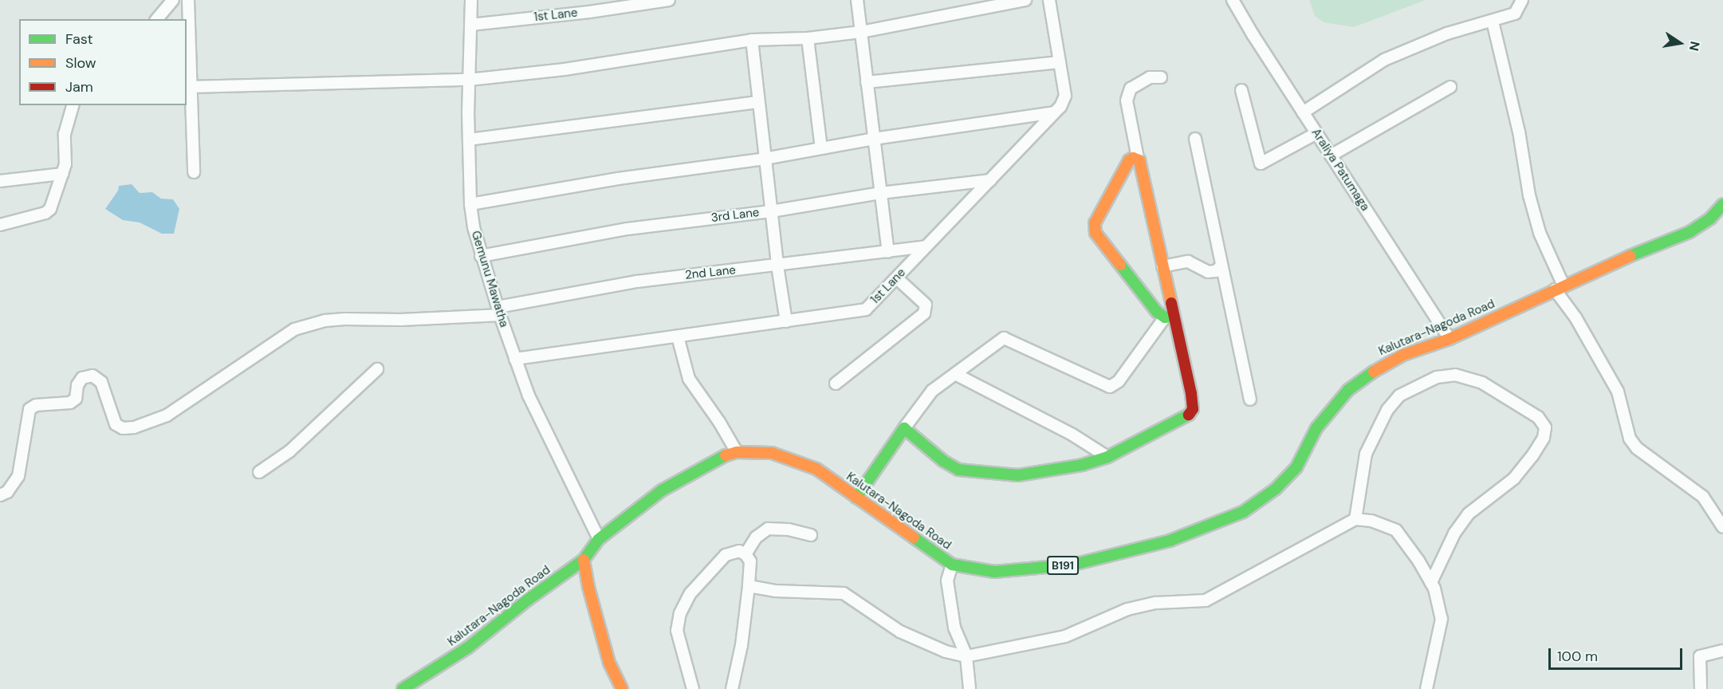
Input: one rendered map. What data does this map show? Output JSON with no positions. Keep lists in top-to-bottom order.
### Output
{
  "streets": {
    "main road": ["Kalutara-Nagoda Road", "B191"],
    "street": [
      "1st Lane",
      "Araliya Patumaga",
      "3rd Lane",
      "2nd Lane",
      "Gemunu Mawatha"
    ]
  },
  "crossings": [
    ["1st Lane", "3rd Lane"],
    ["1st Lane", "2nd Lane"],
    ["1st Lane", "Gemunu Mawatha"],
    ["Araliya Patumaga", "Kalutara-Nagoda Road"],
    ["3rd Lane", "Gemunu Mawatha"],
    ["2nd Lane", "Gemunu Mawatha"],
    ["Gemunu Mawatha", "Kalutara-Nagoda Road"]
  ],
  "legend": ["Fast", "Slow", "Jam"],
  "scale_bar": "100 m",
  "north": "right"
}
